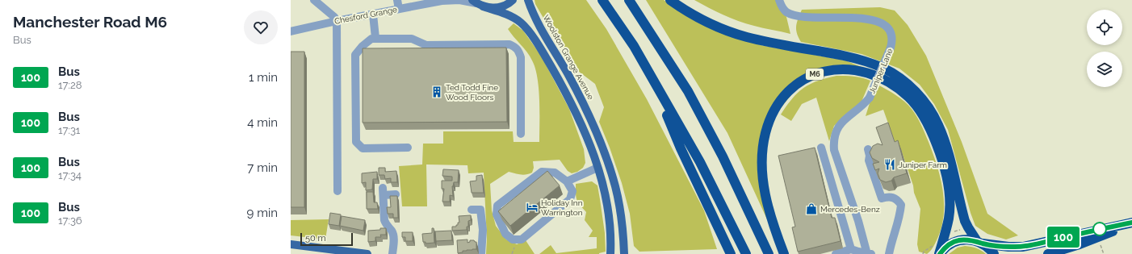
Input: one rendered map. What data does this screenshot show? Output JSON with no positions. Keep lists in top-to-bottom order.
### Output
{
  "streets": {
    "highway": ["M6"],
    "main road": ["Woolston Grange Avenue"],
    "street": ["Chesford Grange", "Juniper Lane"]
  },
  "places": {
    "building": ["Ted Todd Fine Wood Floors"],
    "restaurant": ["Juniper Farm"],
    "hotel": ["Holiday Inn Warrington"],
    "shop": ["Mercedes-Benz"]
  },
  "lines": ["bus line 100"],
  "scale_bar": "50 m",
  "page": {
    "heading": ["Manchester Road M6", "Bus"],
    "on_map": "100",
    "list": [
      {
        "mark": "100",
        "name": "Bus",
        "note": "17:28",
        "value": "1 min"
      },
      {
        "mark": "100",
        "name": "Bus",
        "note": "17:31",
        "value": "4 min"
      },
      {
        "mark": "100",
        "name": "Bus",
        "note": "17:34",
        "value": "7 min"
      },
      {
        "mark": "100",
        "name": "Bus",
        "note": "17:36",
        "value": "9 min"
      }
    ],
    "scale": "50 m"
  }
}
